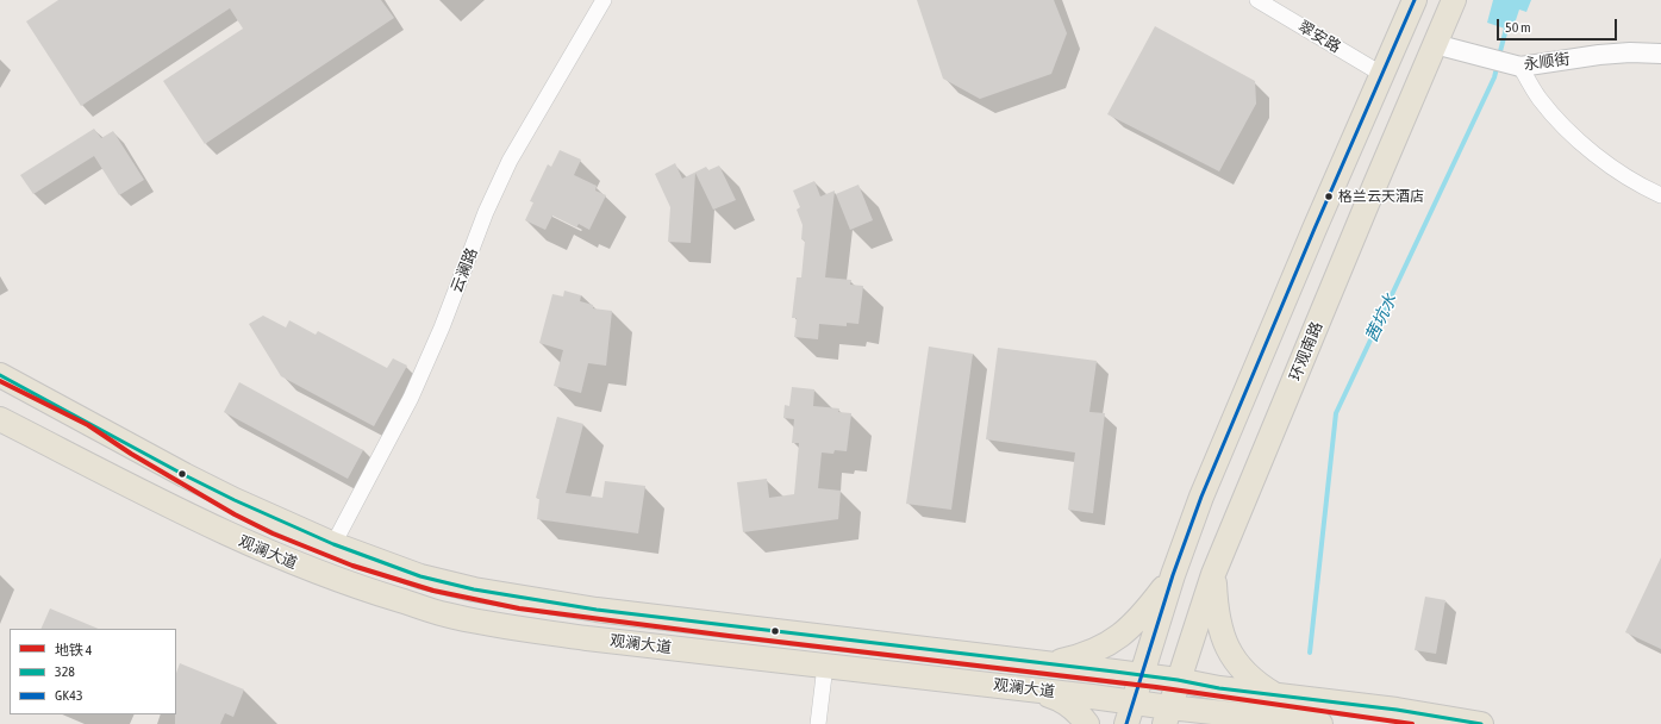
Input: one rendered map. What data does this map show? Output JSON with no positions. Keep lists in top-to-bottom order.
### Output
{
  "streets": {
    "main road": ["环观南路", "观澜大道"],
    "street": ["翠安路", "永顺街", "云澜路"]
  },
  "crossings": [
    ["永顺街", "环观南路"],
    ["云澜路", "观澜大道"],
    ["环观南路", "观澜大道"]
  ],
  "water": ["茜坑水"],
  "places": ["格兰云天酒店"],
  "lines": ["transit line GK43", "transit line 328", "metro line 4"],
  "legend": ["地铁 4", "328", "GK43"],
  "scale_bar": "50 m"
}
